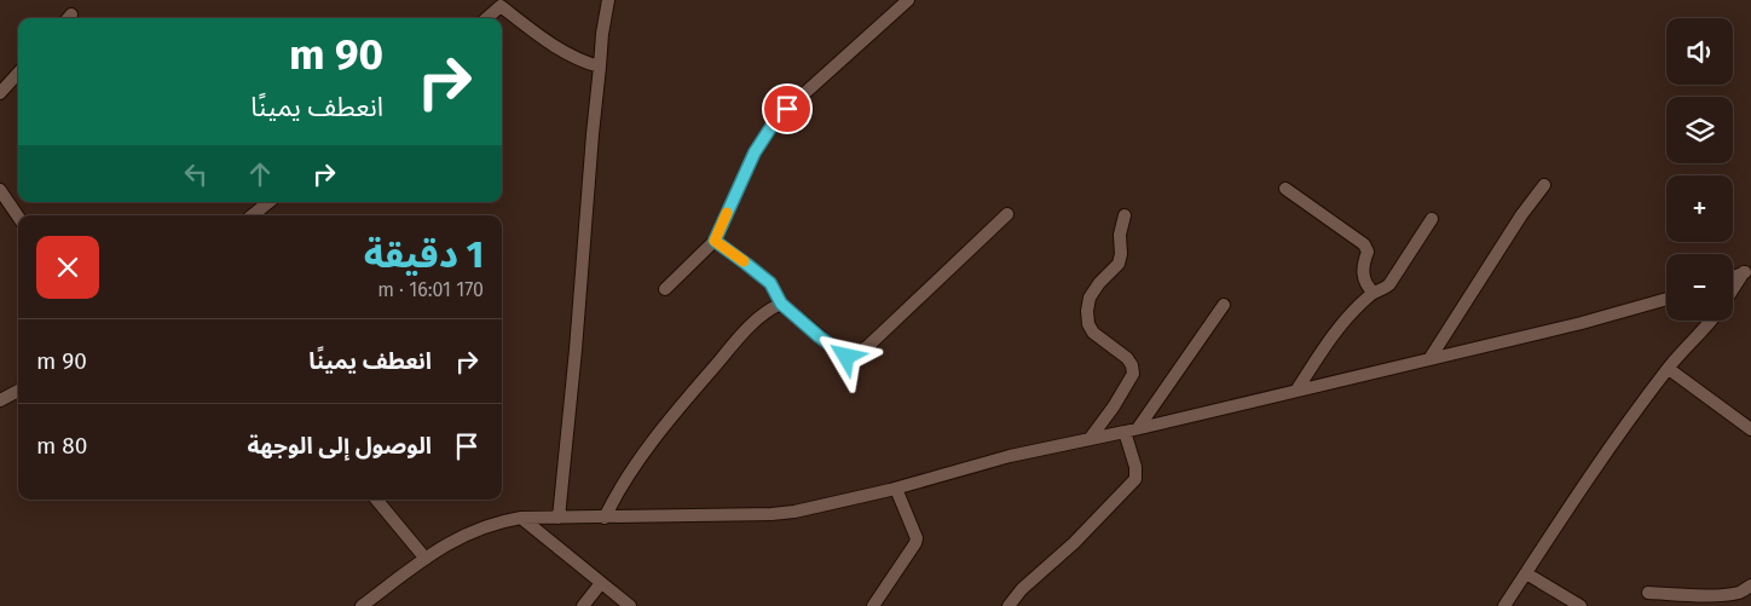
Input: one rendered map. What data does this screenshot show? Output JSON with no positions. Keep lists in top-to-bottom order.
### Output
{
  "page": {
    "map_buttons": ["+", "−"],
    "turn": ["90 m", "انعطف يمينًا"],
    "heading": ["1 دقيقة", "170 m · 16:01"],
    "list": [
      {
        "name": "انعطف يمينًا",
        "value": "90 m"
      },
      {
        "name": "الوصول إلى الوجهة",
        "value": "80 m"
      }
    ]
  }
}
